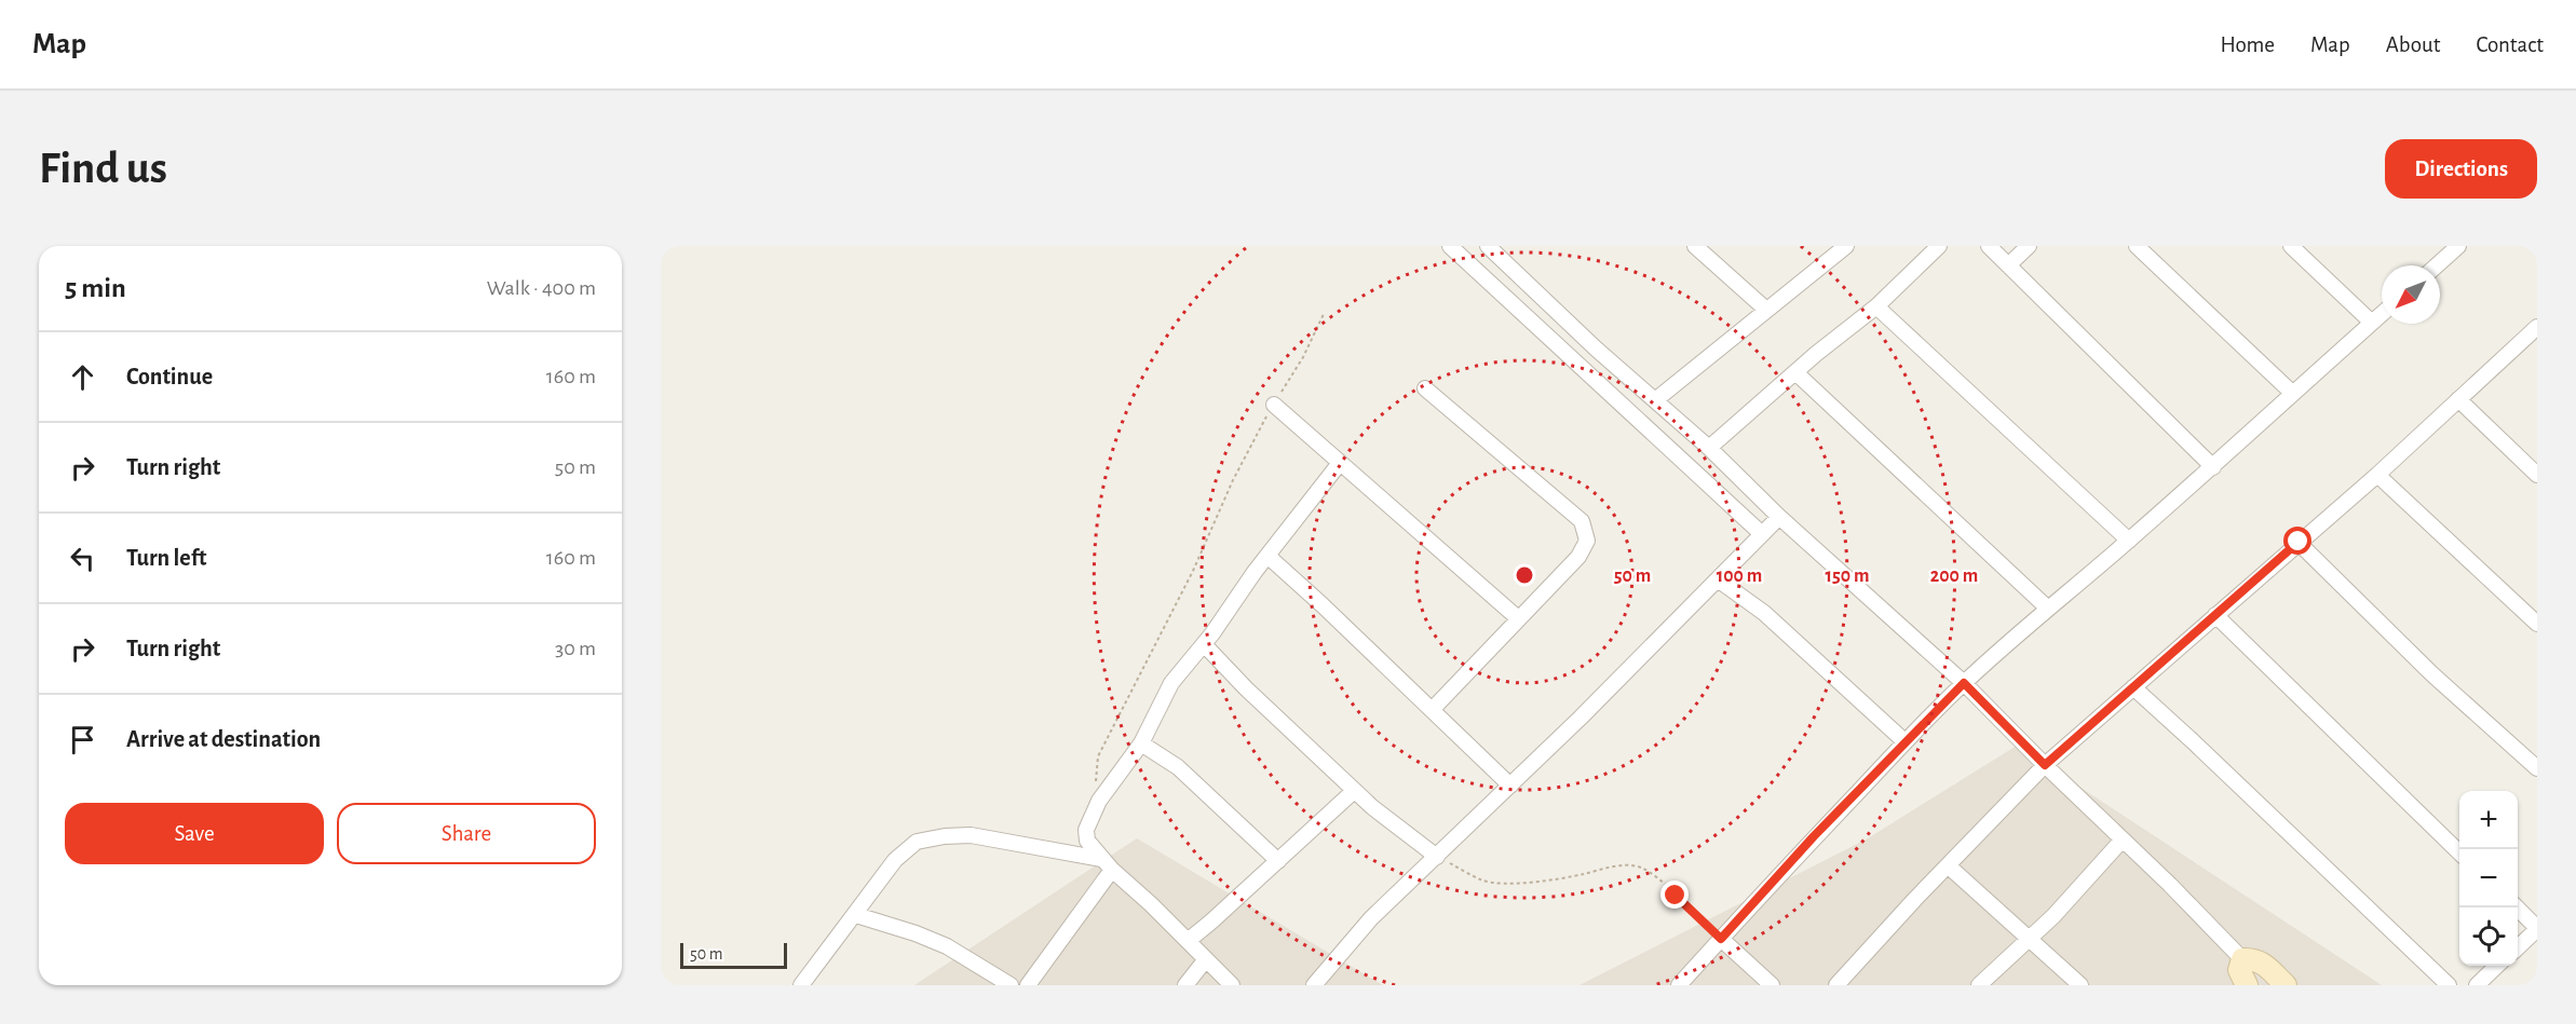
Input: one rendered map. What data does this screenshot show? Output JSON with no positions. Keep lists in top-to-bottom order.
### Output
{
  "scale_bar": "50 m",
  "north": "bottom left",
  "page": {
    "header": "Map",
    "nav": [
      "Home",
      "Map",
      "About",
      "Contact"
    ],
    "buttons": [
      "Directions",
      ["Save", "Share"]
    ],
    "title": "Find us",
    "heading": ["5 min", "Walk · 400 m"],
    "list": [
      ["Continue", "160 m"],
      ["Turn right", "50 m"],
      ["Turn left", "160 m"],
      ["Turn right", "30 m"],
      "Arrive at destination"
    ],
    "map_buttons": ["+", "−"],
    "scale": "50 m"
  },
  "rings": [
    "50 m",
    "100 m",
    "150 m",
    "200 m"
  ]
}
